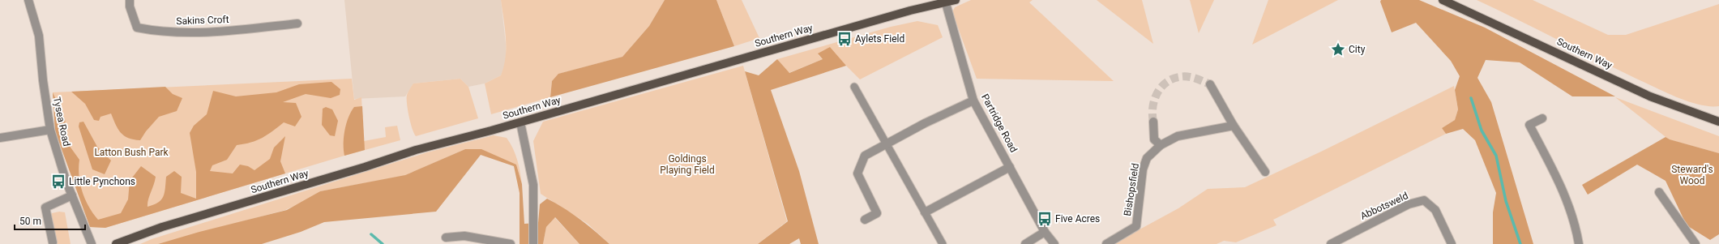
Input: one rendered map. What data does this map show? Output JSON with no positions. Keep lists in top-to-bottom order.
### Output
{
  "streets": {
    "main road": ["Southern Way"],
    "street": [
      "Sakins Croft",
      "Tysea Road",
      "Partridge Road",
      "Bishopsfield",
      "Abbotsweld"
    ]
  },
  "crossings": [
    ["Southern Way", "Partridge Road"]
  ],
  "parks": ["Latton Bush Park", "Goldings Playing Field", "Steward's Wood"],
  "places": {
    "bus stop": ["Aylets Field", "Little Pynchons", "Five Acres"],
    "place": ["City"]
  },
  "scale_bar": "50 m"
}
